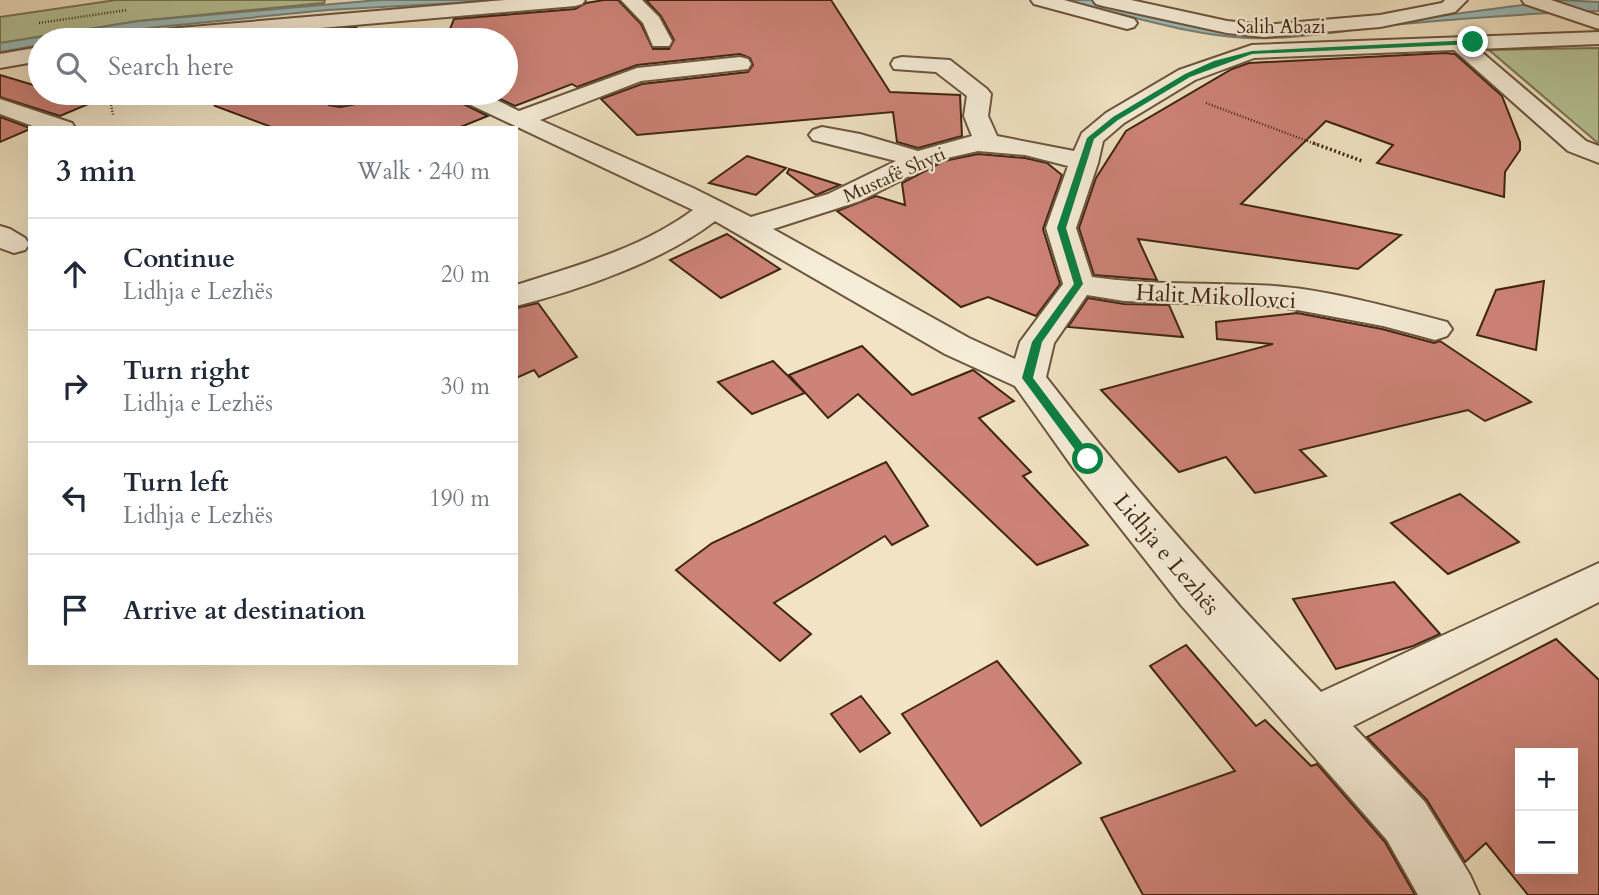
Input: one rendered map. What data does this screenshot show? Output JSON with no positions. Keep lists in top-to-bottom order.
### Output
{
  "streets": {
    "street": [
      "Salih Abazi",
      "Mustafë Shyti",
      "Halit Mikollovci",
      "Lidhja e Lezhës"
    ]
  },
  "page": {
    "search": "Search here",
    "heading": ["3 min", "Walk · 240 m"],
    "list": [
      ["Continue", "Lidhja e Lezhës", "20 m"],
      ["Turn right", "Lidhja e Lezhës", "30 m"],
      ["Turn left", "Lidhja e Lezhës", "190 m"],
      "Arrive at destination"
    ],
    "map_buttons": ["+", "−"]
  }
}
